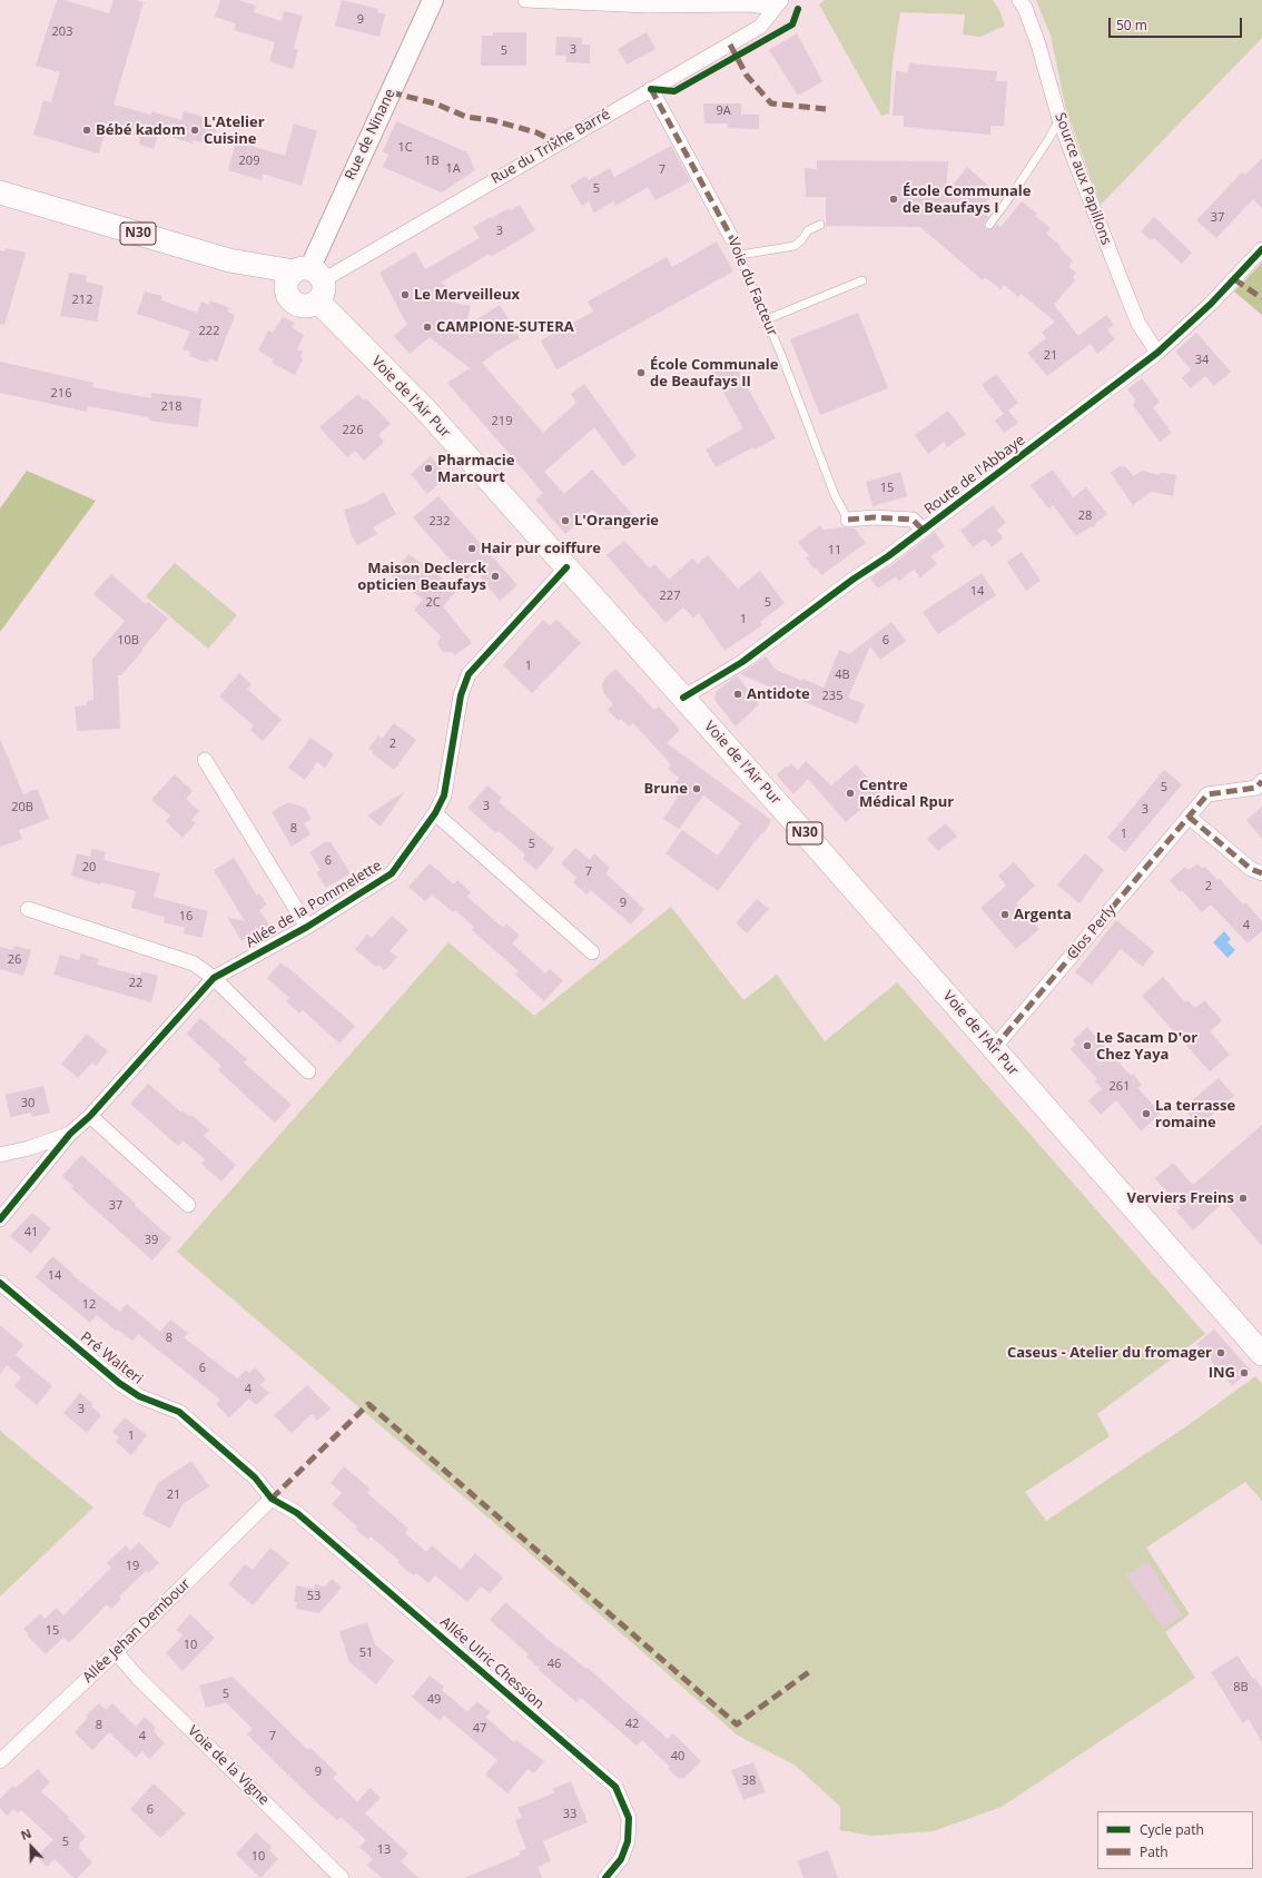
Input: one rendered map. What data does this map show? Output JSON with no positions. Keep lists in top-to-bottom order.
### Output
{
  "streets": {
    "main road": ["N30", "Voie de l'Air Pur"],
    "street": [
      "Rue de Ninane",
      "Rue du Trixhe Barré",
      "Source aux Papillons",
      "Voie du Facteur",
      "Route de l'Abbaye",
      "Allée de la Pommelette",
      "Clos Perly",
      "Pré Walteri",
      "Allée Jehan Dembour",
      "Allée Ulric Chession",
      "Voie de la Vigne"
    ]
  },
  "crossings": [
    ["Rue de Ninane", "Rue du Trixhe Barré"],
    ["Rue de Ninane", "N30"],
    ["Rue de Ninane", "Voie de l'Air Pur"],
    ["Rue du Trixhe Barré", "N30"],
    ["Rue du Trixhe Barré", "Voie du Facteur"],
    ["Rue du Trixhe Barré", "Voie de l'Air Pur"],
    ["Source aux Papillons", "Route de l'Abbaye"],
    ["N30", "Voie de l'Air Pur"],
    ["Voie du Facteur", "Route de l'Abbaye"],
    ["Voie de l'Air Pur", "Route de l'Abbaye"],
    ["Voie de l'Air Pur", "Allée de la Pommelette"],
    ["Voie de l'Air Pur", "Clos Perly"],
    ["Pré Walteri", "Allée Jehan Dembour"],
    ["Pré Walteri", "Allée Ulric Chession"],
    ["Allée Jehan Dembour", "Allée Ulric Chession"],
    ["Allée Jehan Dembour", "Voie de la Vigne"]
  ],
  "places": [
    "Bébé kadom",
    "L'Atelier Cuisine",
    "École Communale de Beaufays I",
    "Le Merveilleux",
    "CAMPIONE-SUTERA",
    "École Communale de Beaufays II",
    "Pharmacie Marcourt",
    "L'Orangerie",
    "Hair pur coiffure",
    "Maison Declerck opticien Beaufays",
    "Antidote",
    "Brune",
    "Centre Médical Rpur",
    "Argenta",
    "Le Sacam D'or Chez Yaya",
    "La terrasse romaine",
    "Verviers Freins",
    "Caseus - Atelier du fromager",
    "ING"
  ],
  "house_numbers": [
    "9",
    "203",
    "3",
    "5",
    "9A",
    "1C",
    "209",
    "1B",
    "1A",
    "7",
    "5",
    "37",
    "3",
    "212",
    "222",
    "21",
    "34",
    "216",
    "218",
    "219",
    "226",
    "15",
    "28",
    "232",
    "11",
    "14",
    "227",
    "2C",
    "5",
    "1",
    "10B",
    "6",
    "1",
    "4B",
    "235",
    "2",
    "5",
    "3",
    "20B",
    "3",
    "8",
    "1",
    "5",
    "6",
    "20",
    "7",
    "2",
    "9",
    "16",
    "4",
    "26",
    "22",
    "261",
    "30",
    "37",
    "41",
    "39",
    "14",
    "12",
    "8",
    "6",
    "4",
    "3",
    "1",
    "21",
    "19",
    "53",
    "15",
    "10",
    "51",
    "46",
    "8B",
    "5",
    "49",
    "42",
    "8",
    "47",
    "4",
    "7",
    "40",
    "9",
    "38",
    "6",
    "33",
    "5",
    "13",
    "10"
  ],
  "legend": ["Cycle path", "Path"],
  "scale_bar": "50 m",
  "north": "top"
}
